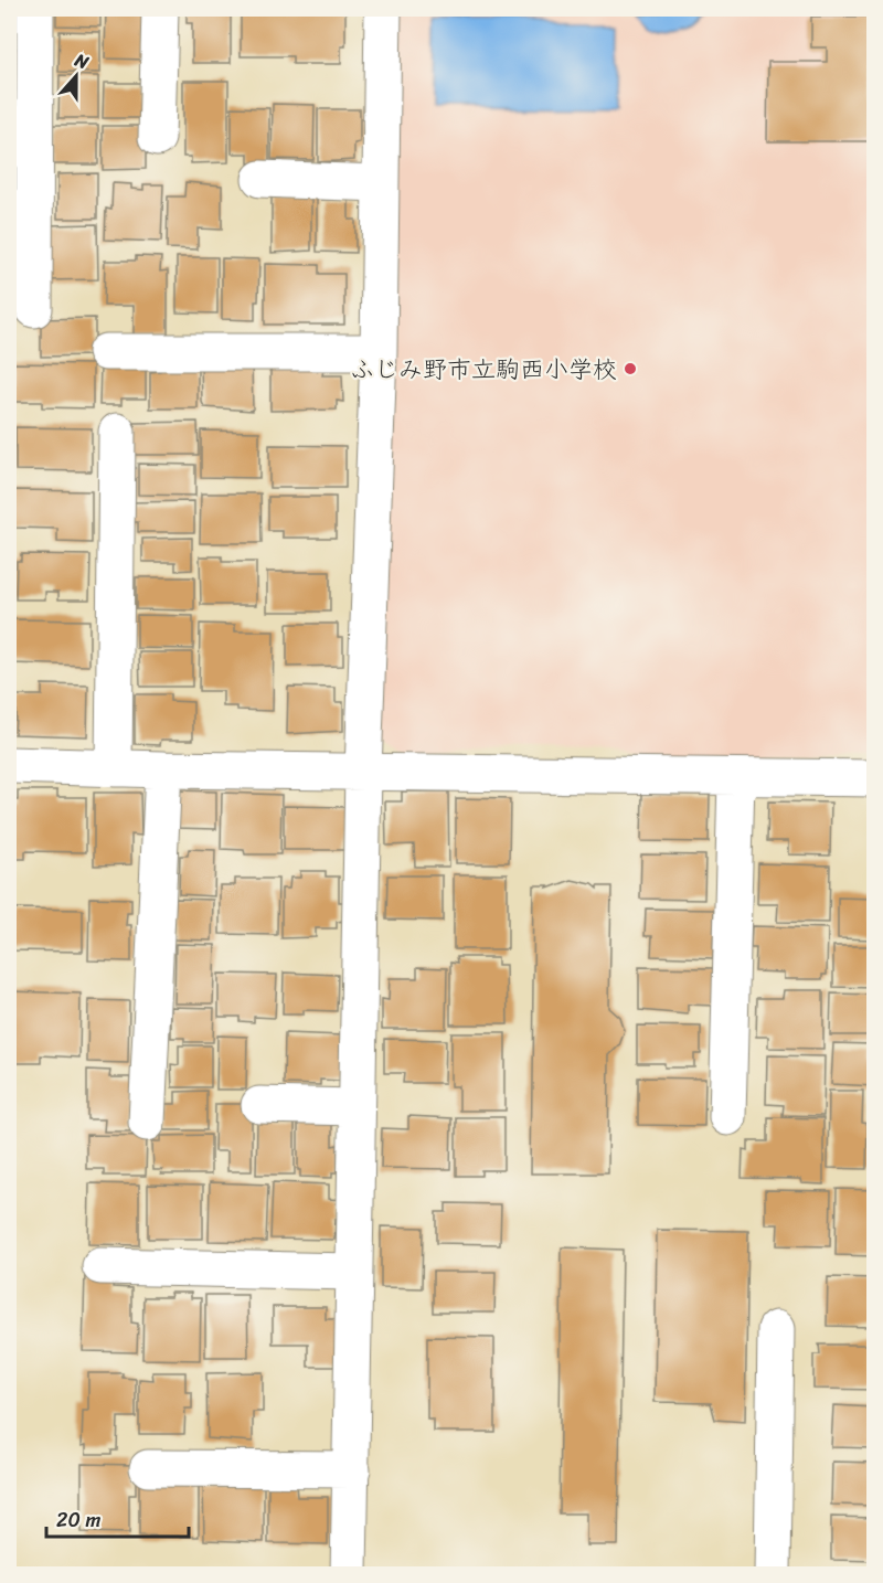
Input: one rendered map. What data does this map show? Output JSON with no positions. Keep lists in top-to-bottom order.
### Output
{
  "places": ["ふじみ野市立駒西小学校"],
  "scale_bar": "20 m",
  "north": "top"
}
